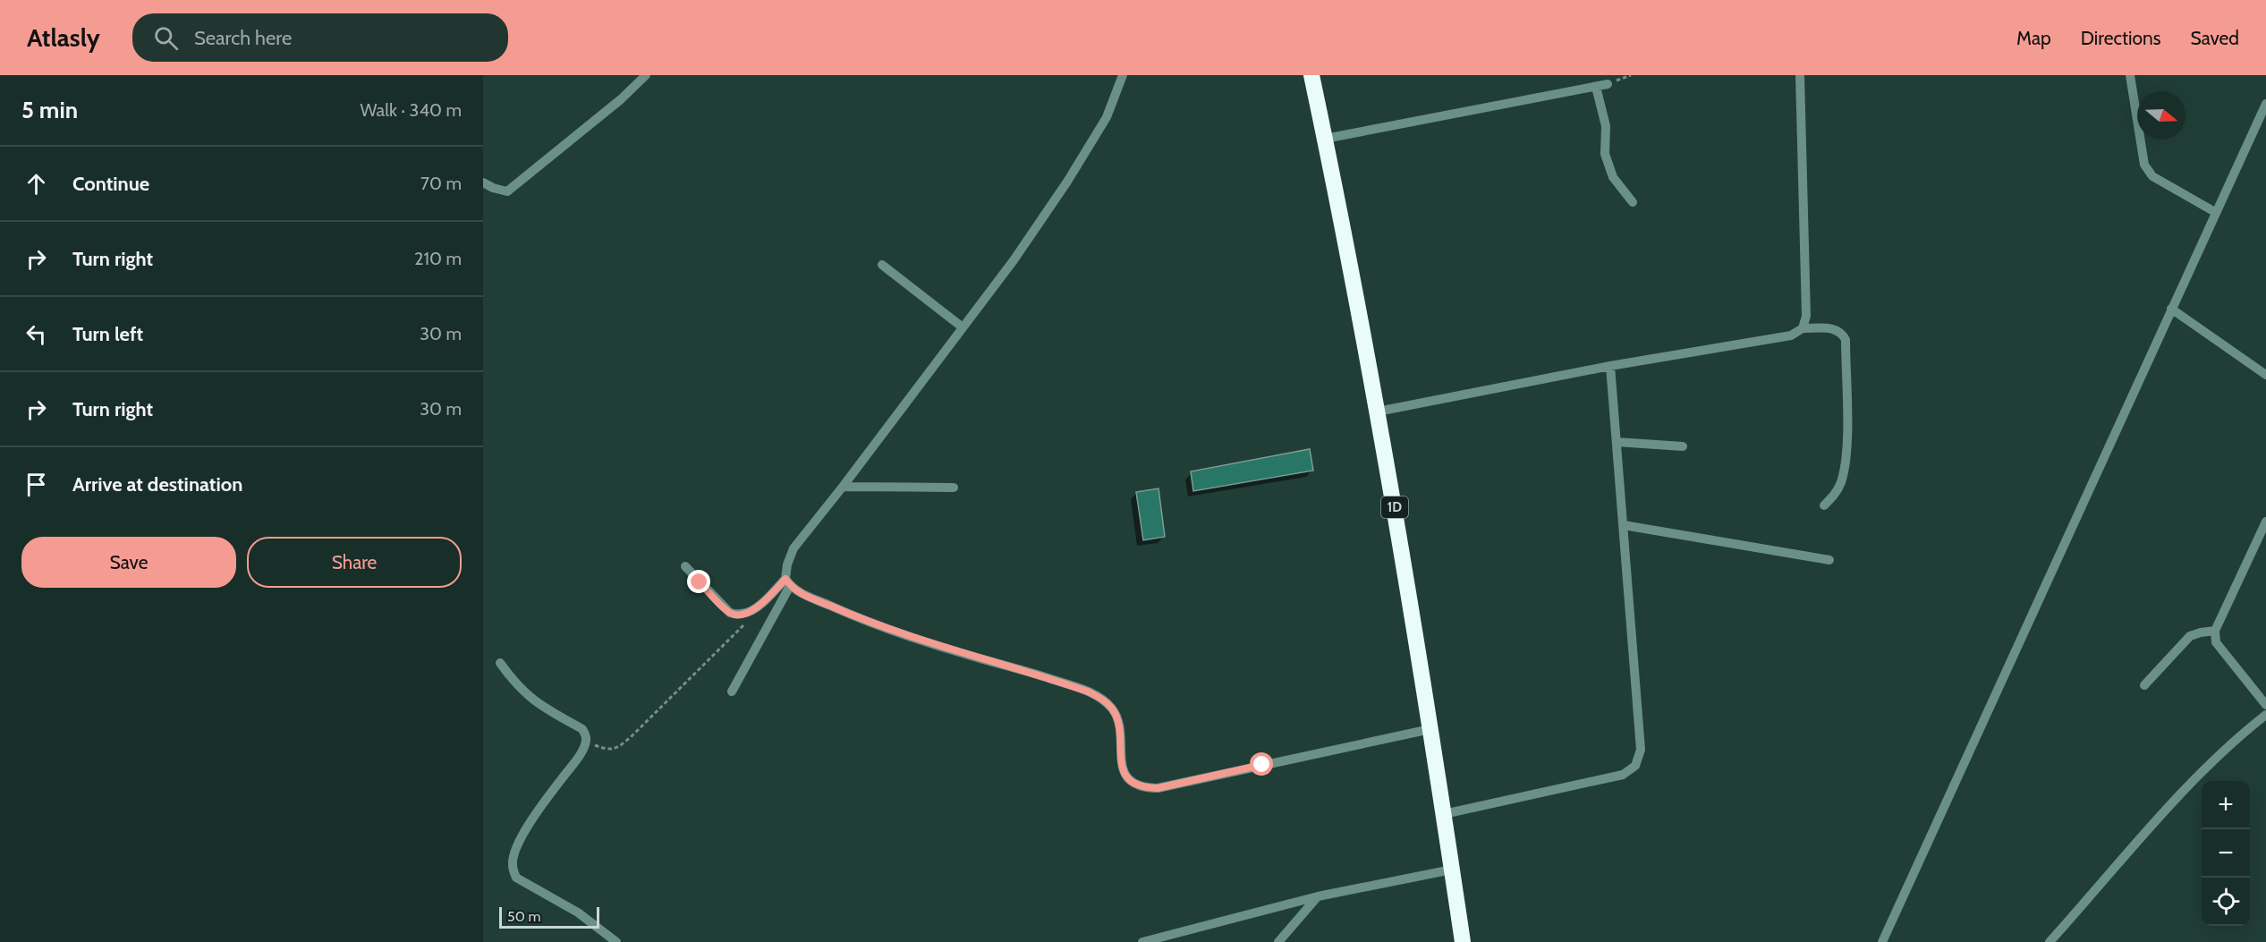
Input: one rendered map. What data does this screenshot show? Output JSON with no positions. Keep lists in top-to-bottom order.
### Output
{
  "streets": {
    "highway": ["1D"]
  },
  "scale_bar": "50 m",
  "north": "right",
  "page": {
    "header": "Atlasly",
    "search": "Search here",
    "nav": ["Map", "Directions", "Saved"],
    "heading": ["5 min", "Walk · 340 m"],
    "list": [
      ["Continue", "70 m"],
      ["Turn right", "210 m"],
      ["Turn left", "30 m"],
      ["Turn right", "30 m"],
      "Arrive at destination"
    ],
    "buttons": ["Save", "Share"],
    "map_buttons": ["+", "−"],
    "scale": "50 m"
  }
}
